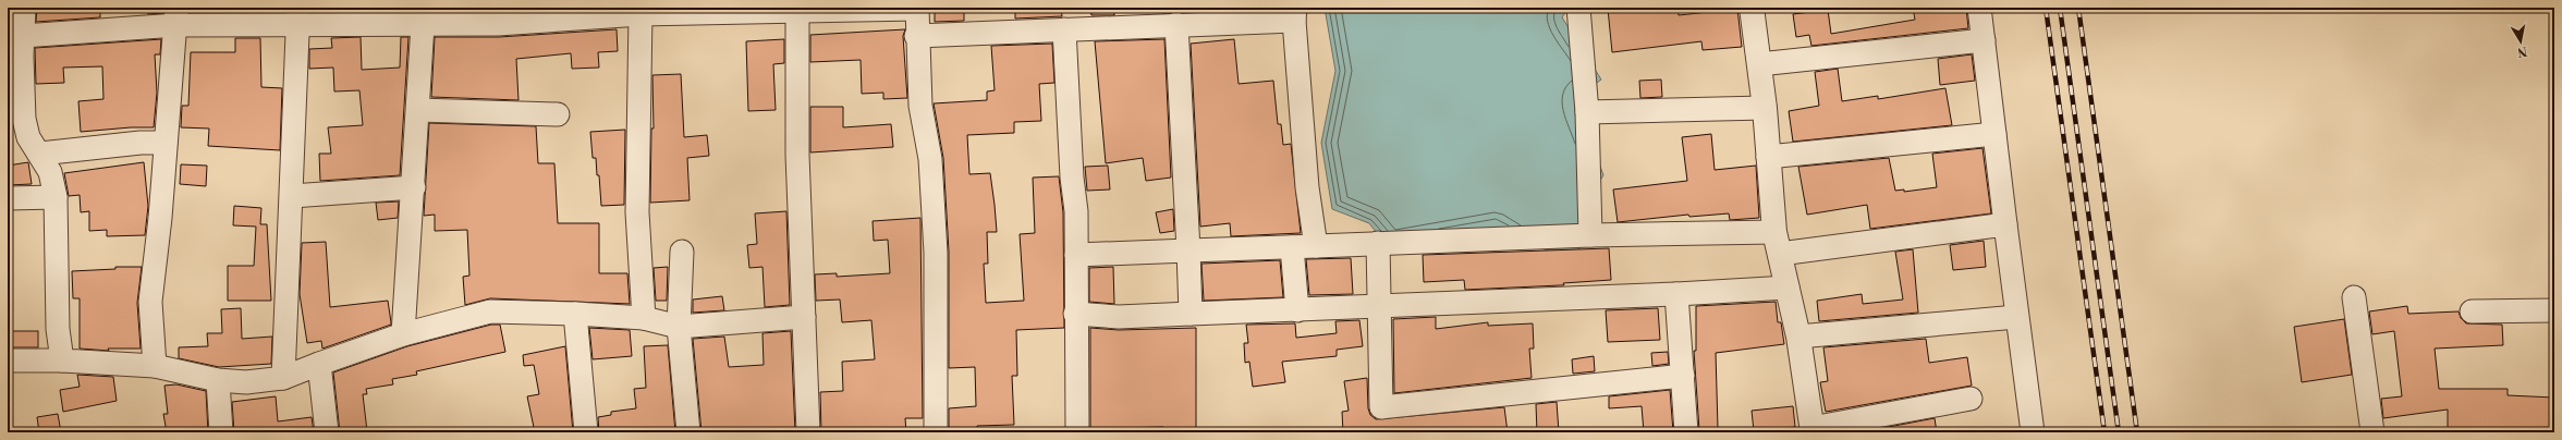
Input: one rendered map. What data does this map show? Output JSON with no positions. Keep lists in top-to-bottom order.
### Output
{
  "north": "bottom"
}
